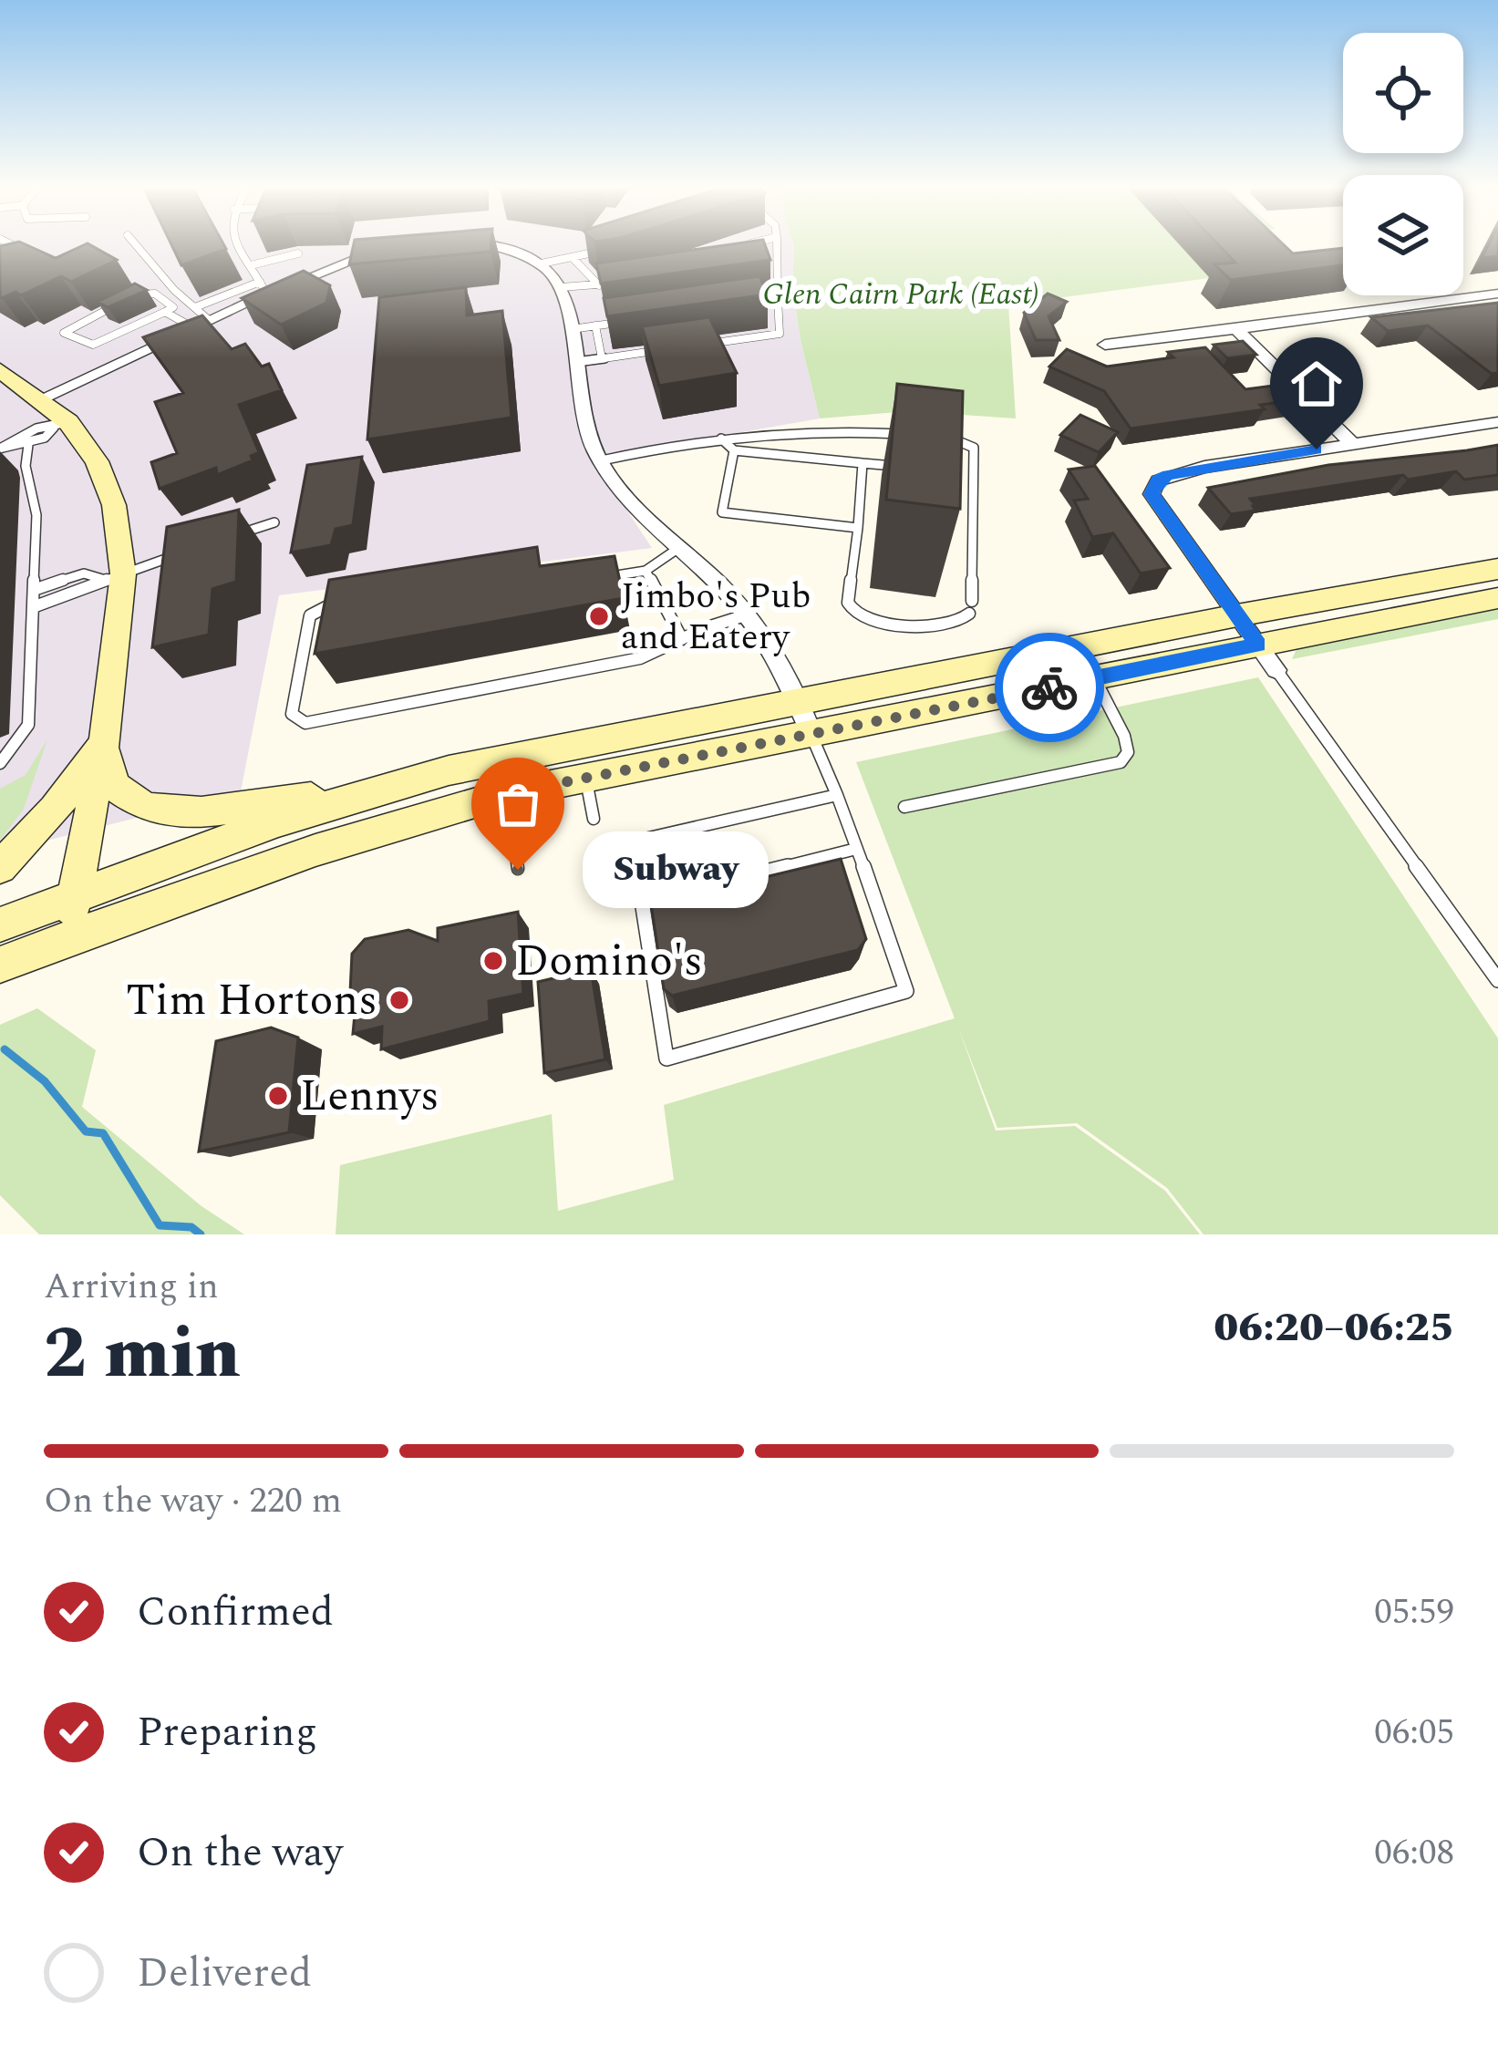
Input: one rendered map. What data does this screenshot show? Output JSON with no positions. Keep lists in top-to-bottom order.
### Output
{
  "parks": ["Glen Cairn Park (East)"],
  "places": [
    "Jimbo's Pub and Eatery",
    "Subway",
    "Domino's",
    "Tim Hortons",
    "Lennys"
  ],
  "page": {
    "bubble": "Subway",
    "heading": ["2 min", "Arriving in", "06:20–06:25"],
    "bar": "On the way · 220 m",
    "list": [
      ["Confirmed", "05:59"],
      ["Preparing", "06:05"],
      ["On the way", "06:08"],
      "Delivered"
    ]
  }
}
